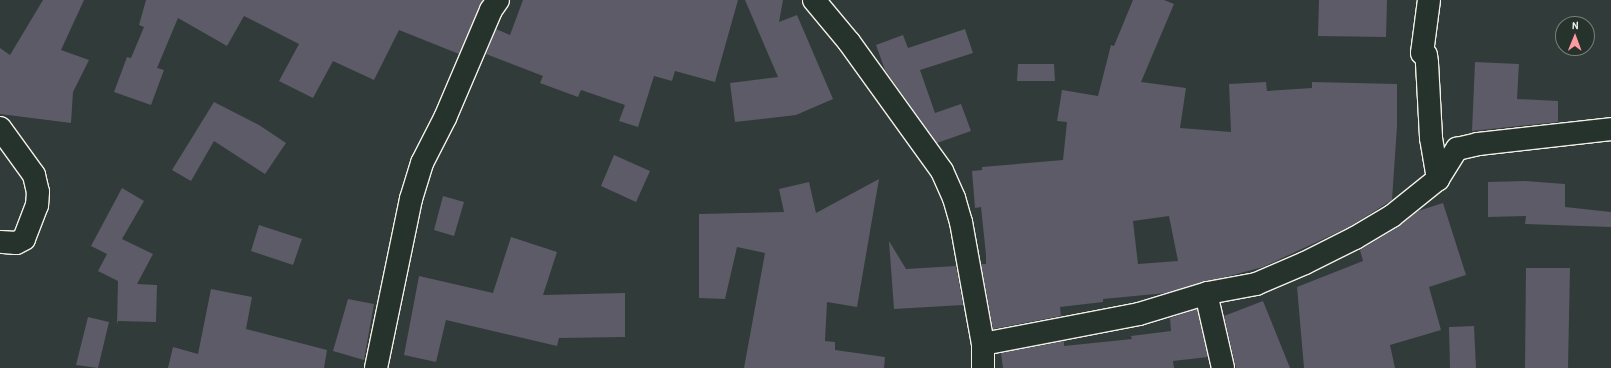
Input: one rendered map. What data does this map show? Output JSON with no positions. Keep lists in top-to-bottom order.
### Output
{
  "north": "top"
}
